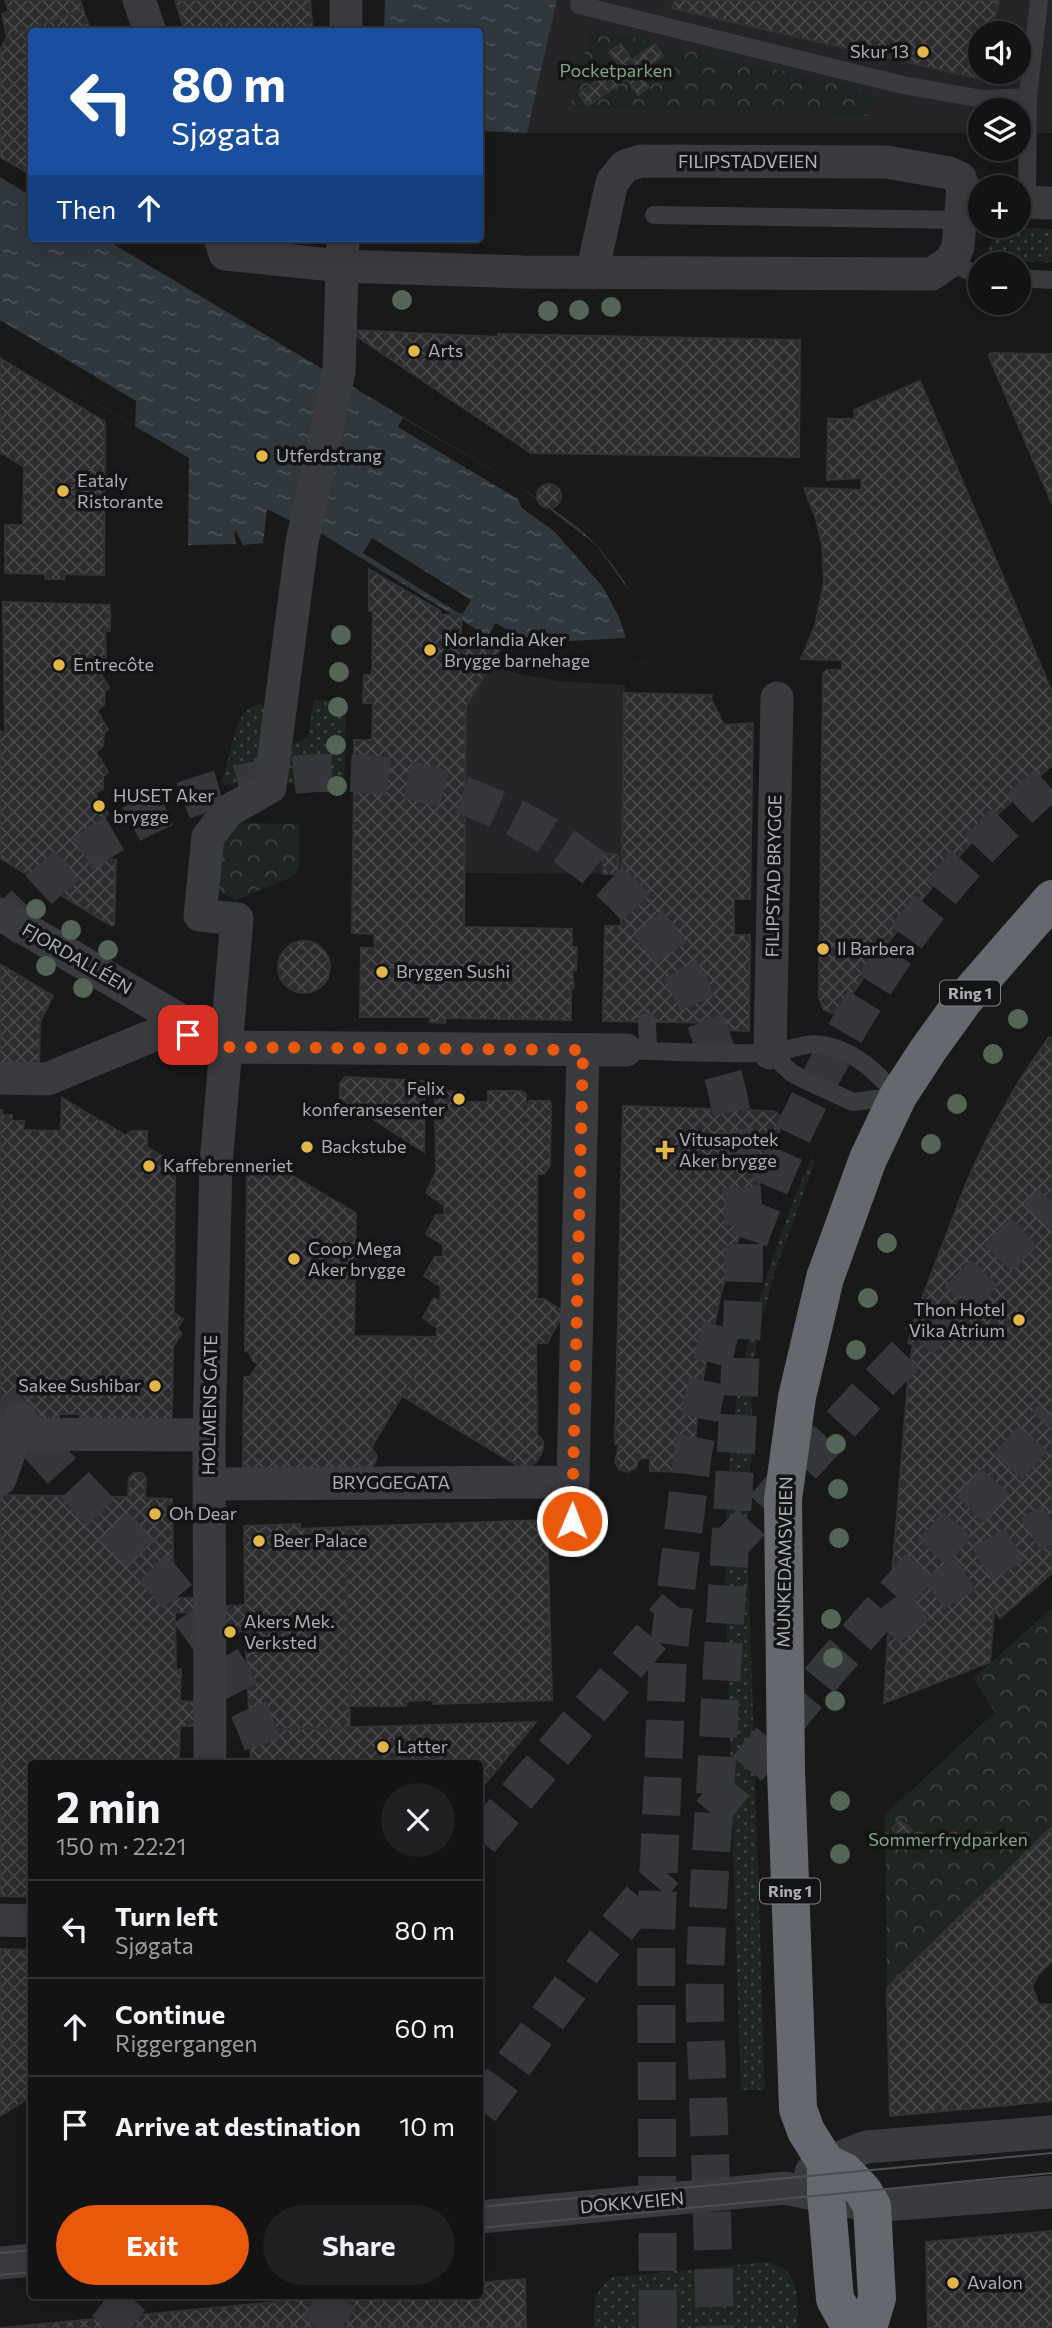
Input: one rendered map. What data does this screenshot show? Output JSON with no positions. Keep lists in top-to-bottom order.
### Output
{
  "streets": {
    "highway": ["Ring 1", "MUNKEDAMSVEIEN"],
    "street": [
      "FILIPSTADVEIEN",
      "FILIPSTAD BRYGGE",
      "FJORDALLÉEN",
      "HOLMENS GATE",
      "BRYGGEGATA",
      "DOKKVEIEN"
    ]
  },
  "crossings": [
    ["FJORDALLÉEN", "HOLMENS GATE"],
    ["HOLMENS GATE", "BRYGGEGATA"],
    ["MUNKEDAMSVEIEN", "DOKKVEIEN"]
  ],
  "parks": ["Pocketparken", "Sommerfrydparken"],
  "places": {
    "other": [
      "Skur 13",
      "Arts",
      "Utferdstrang",
      "Eataly Ristorante",
      "Norlandia Aker Brygge barnehage",
      "Entrecôte",
      "HUSET Aker brygge",
      "Il Barbera",
      "Bryggen Sushi",
      "Felix konferansesenter",
      "Backstube",
      "Kaffebrenneriet",
      "Coop Mega Aker brygge",
      "Thon Hotel Vika Atrium",
      "Sakee Sushibar",
      "Oh Dear",
      "Beer Palace",
      "Akers Mek. Verksted",
      "Latter",
      "Avalon"
    ],
    "health": ["Vitusapotek Aker brygge"]
  },
  "page": {
    "map_buttons": ["+", "−"],
    "turn": ["80 m", "Sjøgata"],
    "then": "Then",
    "heading": ["2 min", "150 m · 22:21"],
    "list": [
      {
        "name": "Turn left",
        "note": "Sjøgata",
        "value": "80 m"
      },
      {
        "name": "Continue",
        "note": "Riggergangen",
        "value": "60 m"
      },
      {
        "name": "Arrive at destination",
        "value": "10 m"
      }
    ],
    "buttons": ["Exit", "Share"]
  }
}
